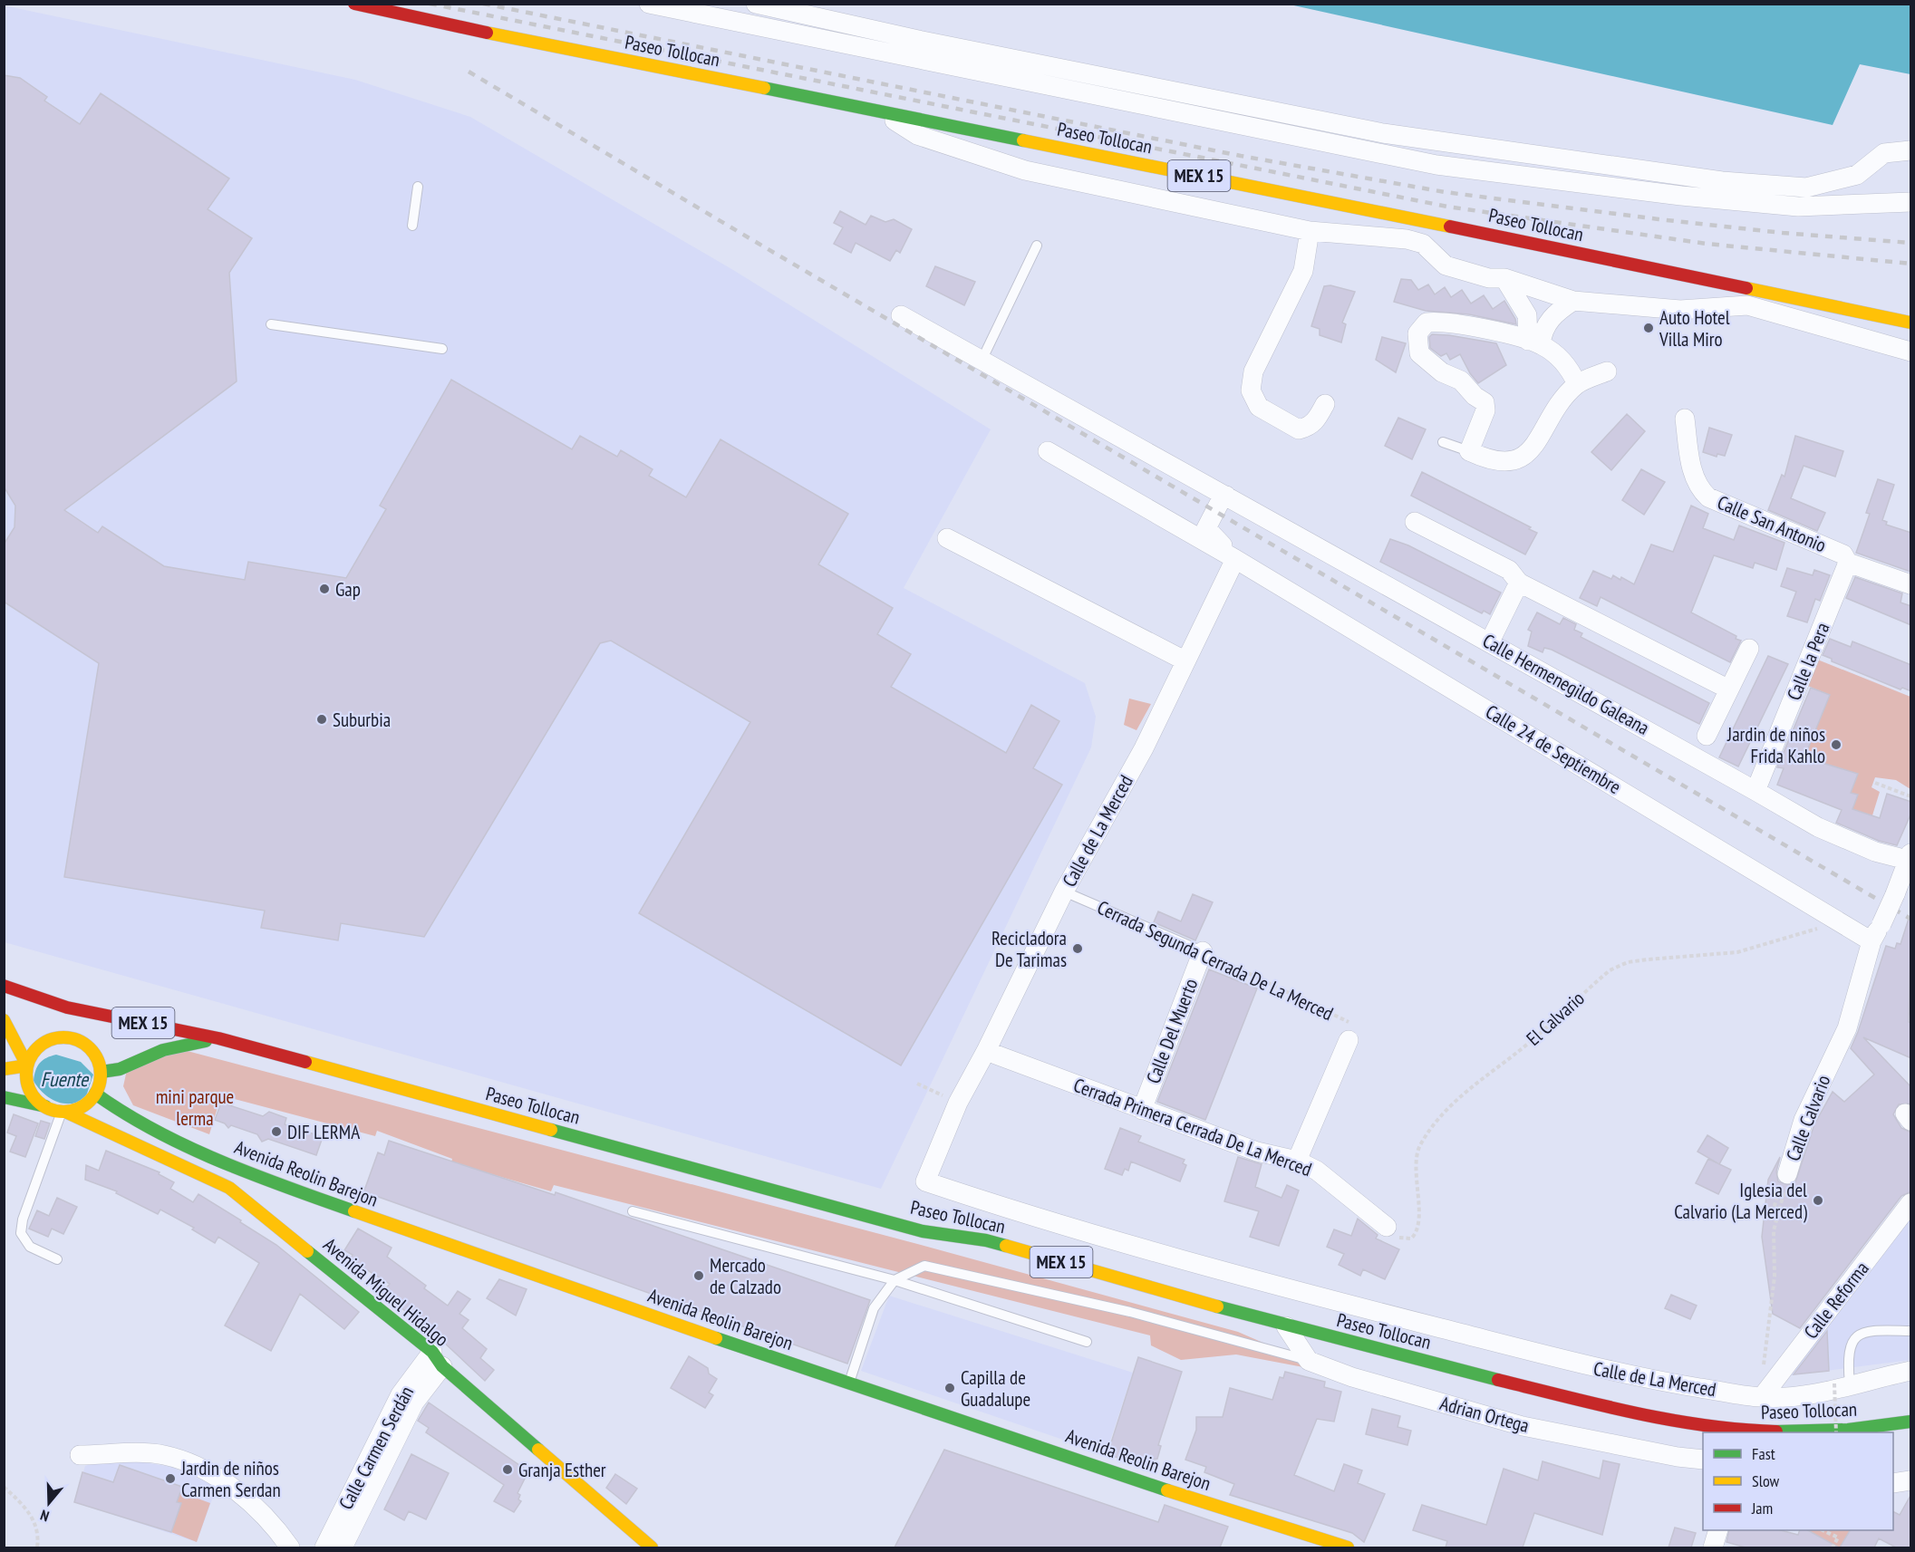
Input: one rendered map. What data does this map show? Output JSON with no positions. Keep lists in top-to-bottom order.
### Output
{
  "streets": {
    "main road": [
      "Paseo Tollocan",
      "MEX 15",
      "Avenida Reolin Barejon",
      "Avenida Miguel Hidalgo"
    ],
    "street": [
      "Calle San Antonio",
      "Calle la Pera",
      "Calle Hermenegildo Galeana",
      "Calle 24 de Septiembre",
      "Calle de La Merced",
      "Calle Del Muerto",
      "Calle Calvario",
      "Cerrada Primera Cerrada De La Merced",
      "Calle Reforma",
      "Adrian Ortega",
      "Calle Carmen Serdán"
    ],
    "lane": ["Cerrada Segunda Cerrada De La Merced"],
    "path": ["El Calvario"]
  },
  "crossings": [
    ["Calle San Antonio", "Calle la Pera"],
    ["Calle la Pera", "Calle Hermenegildo Galeana"],
    ["Calle Hermenegildo Galeana", "Calle Calvario"],
    ["Calle 24 de Septiembre", "Calle de La Merced"],
    ["Calle 24 de Septiembre", "El Calvario"],
    ["Calle 24 de Septiembre", "Calle Calvario"],
    ["Calle de La Merced", "Cerrada Segunda Cerrada De La Merced"],
    ["Calle de La Merced", "Cerrada Primera Cerrada De La Merced"],
    ["Calle de La Merced", "Calle Reforma"],
    ["Cerrada Segunda Cerrada De La Merced", "Calle Del Muerto"],
    ["El Calvario", "Cerrada Primera Cerrada De La Merced"],
    ["Calle Del Muerto", "Cerrada Primera Cerrada De La Merced"],
    ["Avenida Reolin Barejon", "Avenida Miguel Hidalgo"],
    ["Avenida Miguel Hidalgo", "Calle Carmen Serdán"]
  ],
  "water": ["Fuente"],
  "parks": ["mini parque lerma"],
  "places": [
    "Auto Hotel Villa Miro",
    "Gap",
    "Suburbia",
    "Jardin de niños Frida Kahlo",
    "Recicladora De Tarimas",
    "DIF LERMA",
    "Iglesia del Calvario (La Merced)",
    "Mercado de Calzado",
    "Capilla de Guadalupe",
    "Granja Esther",
    "Jardin de niños Carmen Serdan"
  ],
  "legend": ["Fast", "Slow", "Jam"],
  "north": "bottom"
}
